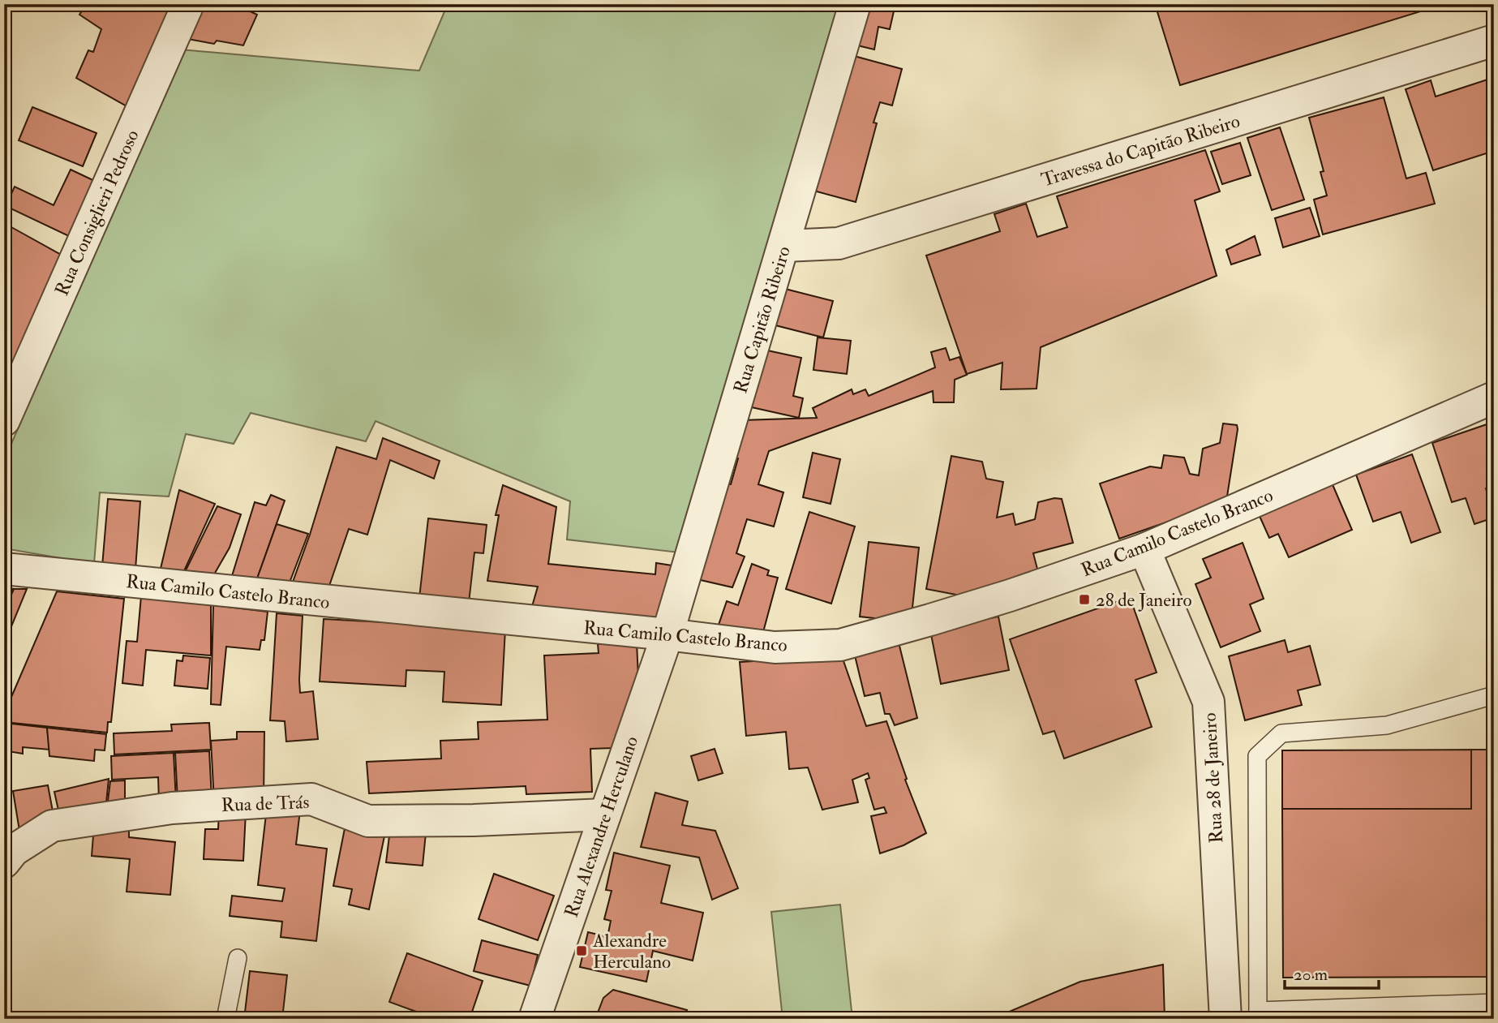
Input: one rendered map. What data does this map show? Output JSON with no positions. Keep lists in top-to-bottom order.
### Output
{
  "streets": {
    "street": [
      "Travessa do Capitão Ribeiro",
      "Rua Consiglieri Pedroso",
      "Rua Capitão Ribeiro",
      "Rua Camilo Castelo Branco",
      "Rua 28 de Janeiro",
      "Rua de Trás",
      "Rua Alexandre Herculano"
    ]
  },
  "crossings": [
    ["Travessa do Capitão Ribeiro", "Rua Capitão Ribeiro"],
    ["Rua Capitão Ribeiro", "Rua Camilo Castelo Branco"],
    ["Rua Capitão Ribeiro", "Rua Alexandre Herculano"],
    ["Rua Camilo Castelo Branco", "Rua 28 de Janeiro"],
    ["Rua Camilo Castelo Branco", "Rua Alexandre Herculano"],
    ["Rua de Trás", "Rua Alexandre Herculano"]
  ],
  "places": {
    "transit": ["28 de Janeiro", "Alexandre Herculano"]
  },
  "scale_bar": "20 m"
}
